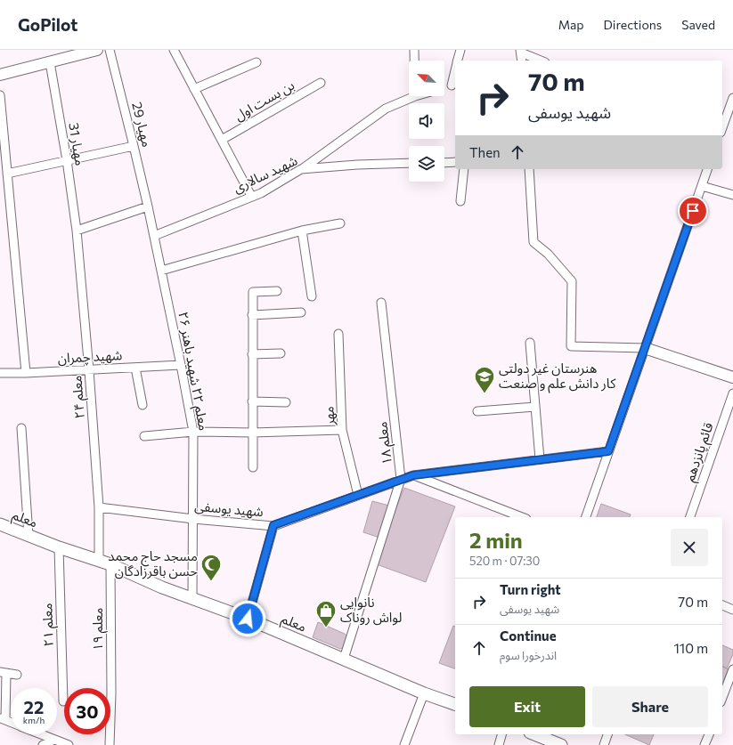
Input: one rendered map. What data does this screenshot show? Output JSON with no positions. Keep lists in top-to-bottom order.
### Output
{
  "streets": {
    "main road": ["معلم"],
    "street": [
      "بن بست اول",
      "مهیار 29",
      "مهیار 31",
      "شهید سالاری",
      "شهید چمران",
      "معلم ۲۲ شهید باهنر ۲۶",
      "معلم ۲۴",
      "مهر",
      "معلم ۱۸",
      "قائم پانزدهم",
      "شهید یوسفی",
      "معلم ۲۱",
      "معلم ۱۹"
    ]
  },
  "crossings": [
    ["مهیار 29", "شهید سالاری"],
    ["مهیار 29", "معلم ۲۲ شهید باهنر ۲۶"],
    ["مهیار 31", "معلم ۲۴"],
    ["شهید سالاری", "معلم ۲۲ شهید باهنر ۲۶"],
    ["شهید چمران", "معلم ۲۲ شهید باهنر ۲۶"],
    ["شهید چمران", "معلم ۲۴"],
    ["معلم ۲۲ شهید باهنر ۲۶", "شهید یوسفی"],
    ["معلم ۲۲ شهید باهنر ۲۶", "معلم"],
    ["معلم ۲۴", "شهید یوسفی"],
    ["معلم ۲۴", "معلم"],
    ["مهر", "شهید یوسفی"],
    ["معلم ۱۸", "شهید یوسفی"],
    ["معلم ۱۸", "معلم"],
    ["معلم", "معلم ۲۱"],
    ["معلم", "معلم ۱۹"]
  ],
  "places": {
    "school or university": ["هنرستان غیر دولتی کار دانش علم و صنعت"],
    "mosque": ["مسجد حاج محمد حسن باقرزادگان"],
    "shop": ["نانوایی لواش روناک"]
  },
  "north": "top left",
  "page": {
    "header": "GoPilot",
    "nav": ["Map", "Directions", "Saved"],
    "turn": ["70 m", "شهید یوسفی"],
    "then": "Then",
    "heading": ["2 min", "520 m · 07:30"],
    "list": [
      {
        "name": "Turn right",
        "note": "شهید یوسفی",
        "value": "70 m"
      },
      {
        "name": "Continue",
        "note": "اندرخورا سوم",
        "value": "110 m"
      }
    ],
    "buttons": ["Exit", "Share"],
    "speed": "22 km/h",
    "limit": "30"
  }
}
